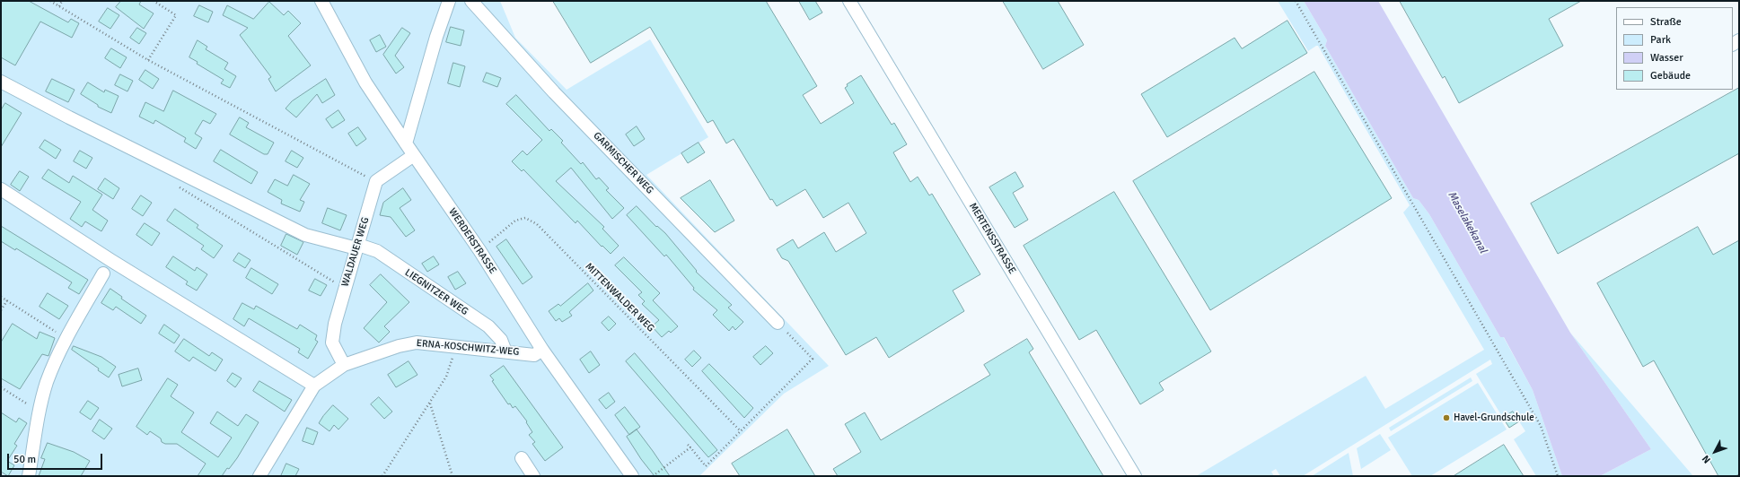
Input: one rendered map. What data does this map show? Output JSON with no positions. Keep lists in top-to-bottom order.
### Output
{
  "streets": {
    "street": [
      "GARMISCHER WEG",
      "MERTENSSTRASSE",
      "WERDERSTRASSE",
      "WALDAUER WEG",
      "LIEGNITZER WEG",
      "ERNA-KOSCHWITZ-WEG"
    ],
    "path": ["MITTENWALDER WEG"]
  },
  "crossings": [
    ["WERDERSTRASSE", "MITTENWALDER WEG"],
    ["WERDERSTRASSE", "ERNA-KOSCHWITZ-WEG"],
    ["WALDAUER WEG", "LIEGNITZER WEG"],
    ["WALDAUER WEG", "ERNA-KOSCHWITZ-WEG"],
    ["LIEGNITZER WEG", "ERNA-KOSCHWITZ-WEG"]
  ],
  "water": ["Maselakekanal"],
  "places": ["Havel-Grundschule"],
  "legend": [
    "Straße",
    "Park",
    "Wasser",
    "Gebäude"
  ],
  "scale_bar": "50 m",
  "north": "bottom left"
}
